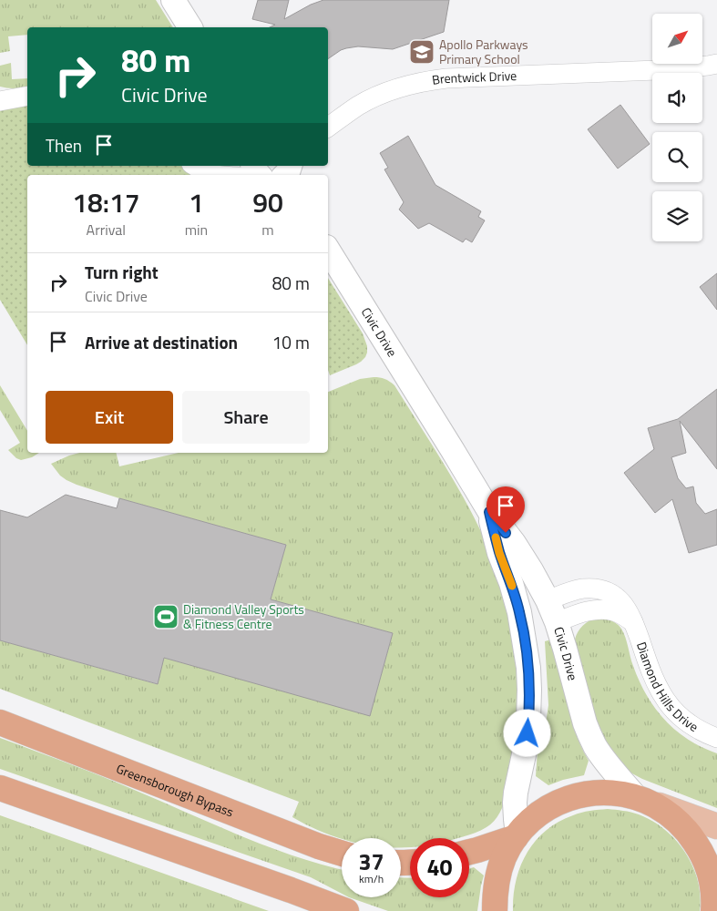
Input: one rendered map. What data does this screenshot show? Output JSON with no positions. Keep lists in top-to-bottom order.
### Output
{
  "streets": {
    "highway": ["Greensborough Bypass"],
    "street": ["Brentwick Drive", "Civic Drive", "Diamond Hills Drive"]
  },
  "crossings": [
    ["Civic Drive", "Diamond Hills Drive"]
  ],
  "places": {
    "school or university": ["Apollo Parkways Primary School"],
    "sports": ["Diamond Valley Sports & Fitness Centre"]
  },
  "north": "top right",
  "page": {
    "turn": ["80 m", "Civic Drive"],
    "then": "Then",
    "eta": [
      "18:17",
      "Arrival",
      "1",
      "min",
      "90",
      "m"
    ],
    "list": [
      {
        "name": "Turn right",
        "note": "Civic Drive",
        "value": "80 m"
      },
      {
        "name": "Arrive at destination",
        "value": "10 m"
      }
    ],
    "buttons": ["Exit", "Share"],
    "speed": "37 km/h",
    "limit": "40"
  }
}
